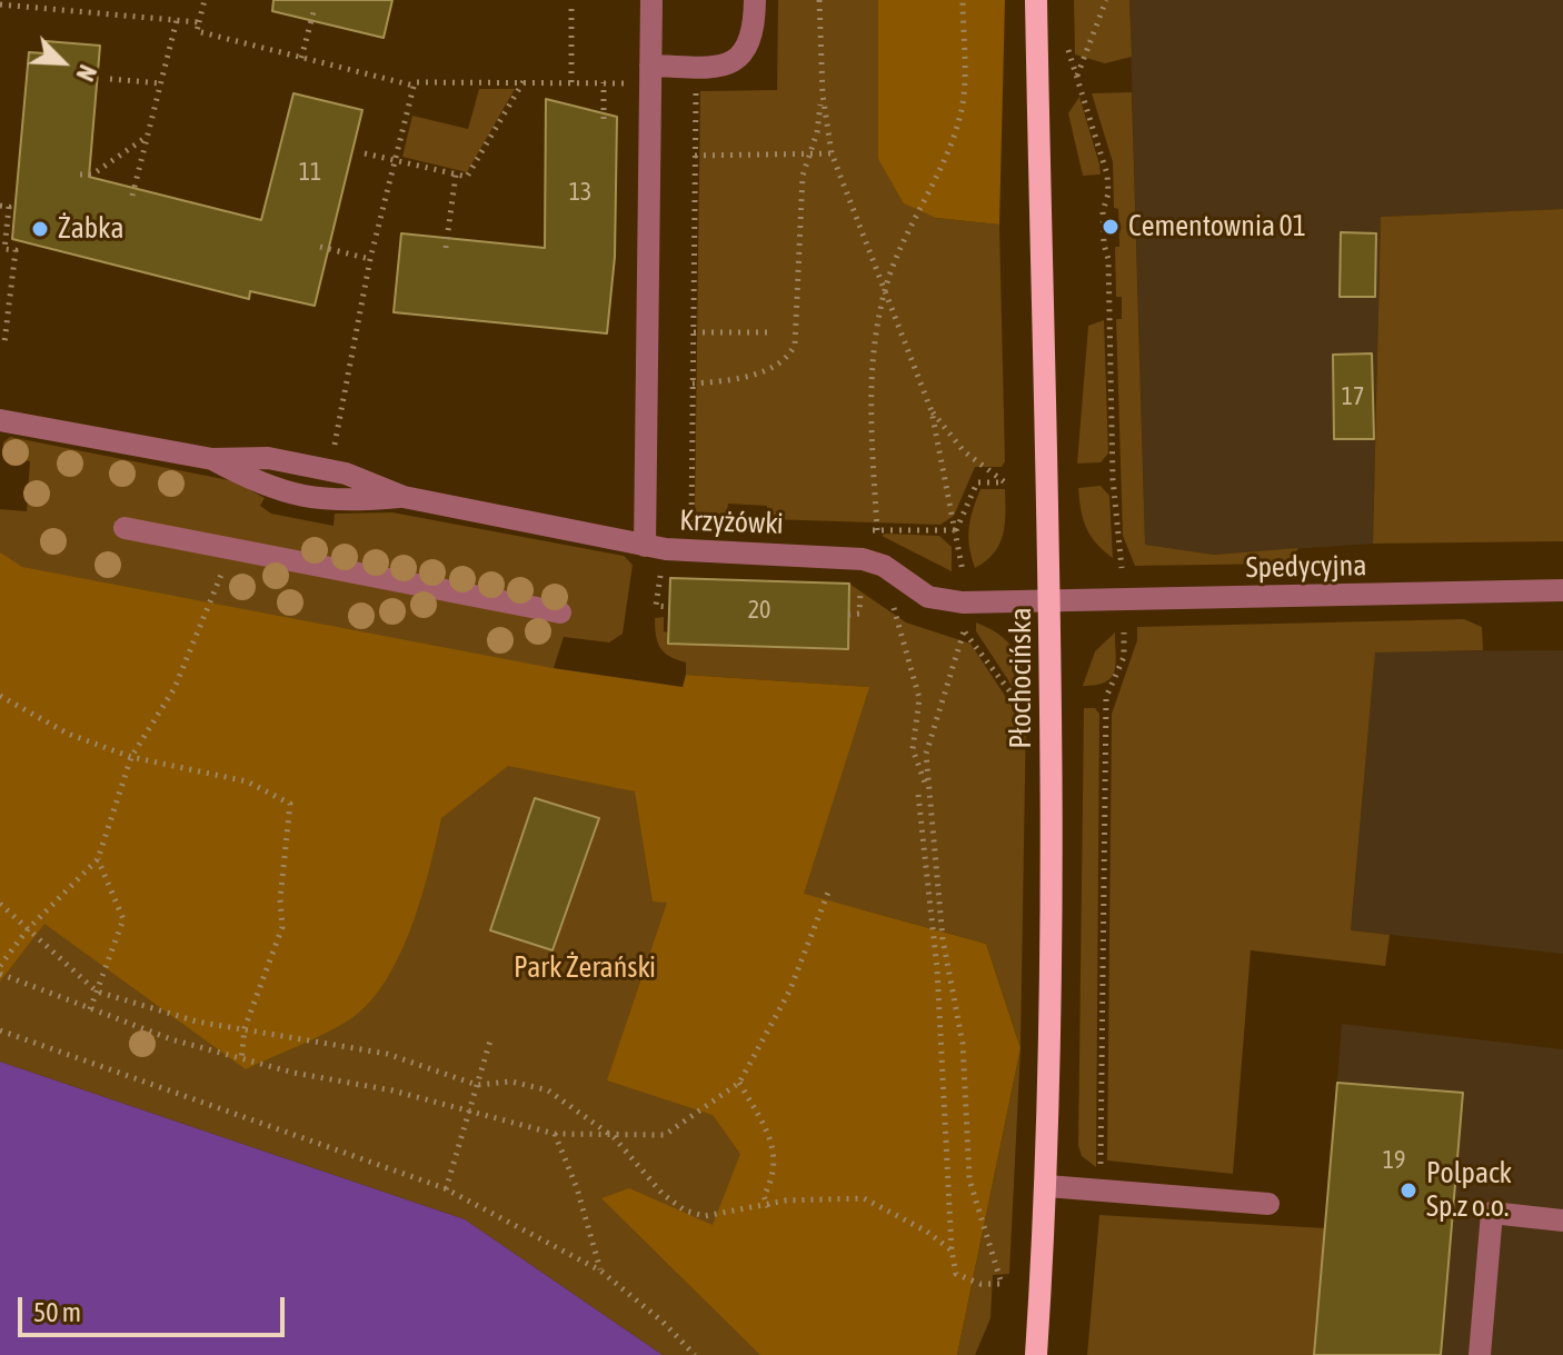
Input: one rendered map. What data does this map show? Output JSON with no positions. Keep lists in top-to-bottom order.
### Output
{
  "streets": {
    "main road": ["Płochocińska"],
    "street": ["Krzyżówki", "Spedycyjna"]
  },
  "crossings": [
    ["Krzyżówki", "Spedycyjna"],
    ["Krzyżówki", "Płochocińska"],
    ["Spedycyjna", "Płochocińska"]
  ],
  "parks": ["Park Żerański"],
  "places": ["Cementownia 01", "Żabka", "Polpack Sp.z o.o."],
  "house_numbers": [
    "11",
    "13",
    "17",
    "20",
    "19"
  ],
  "scale_bar": "50 m",
  "north": "bottom right"
}
